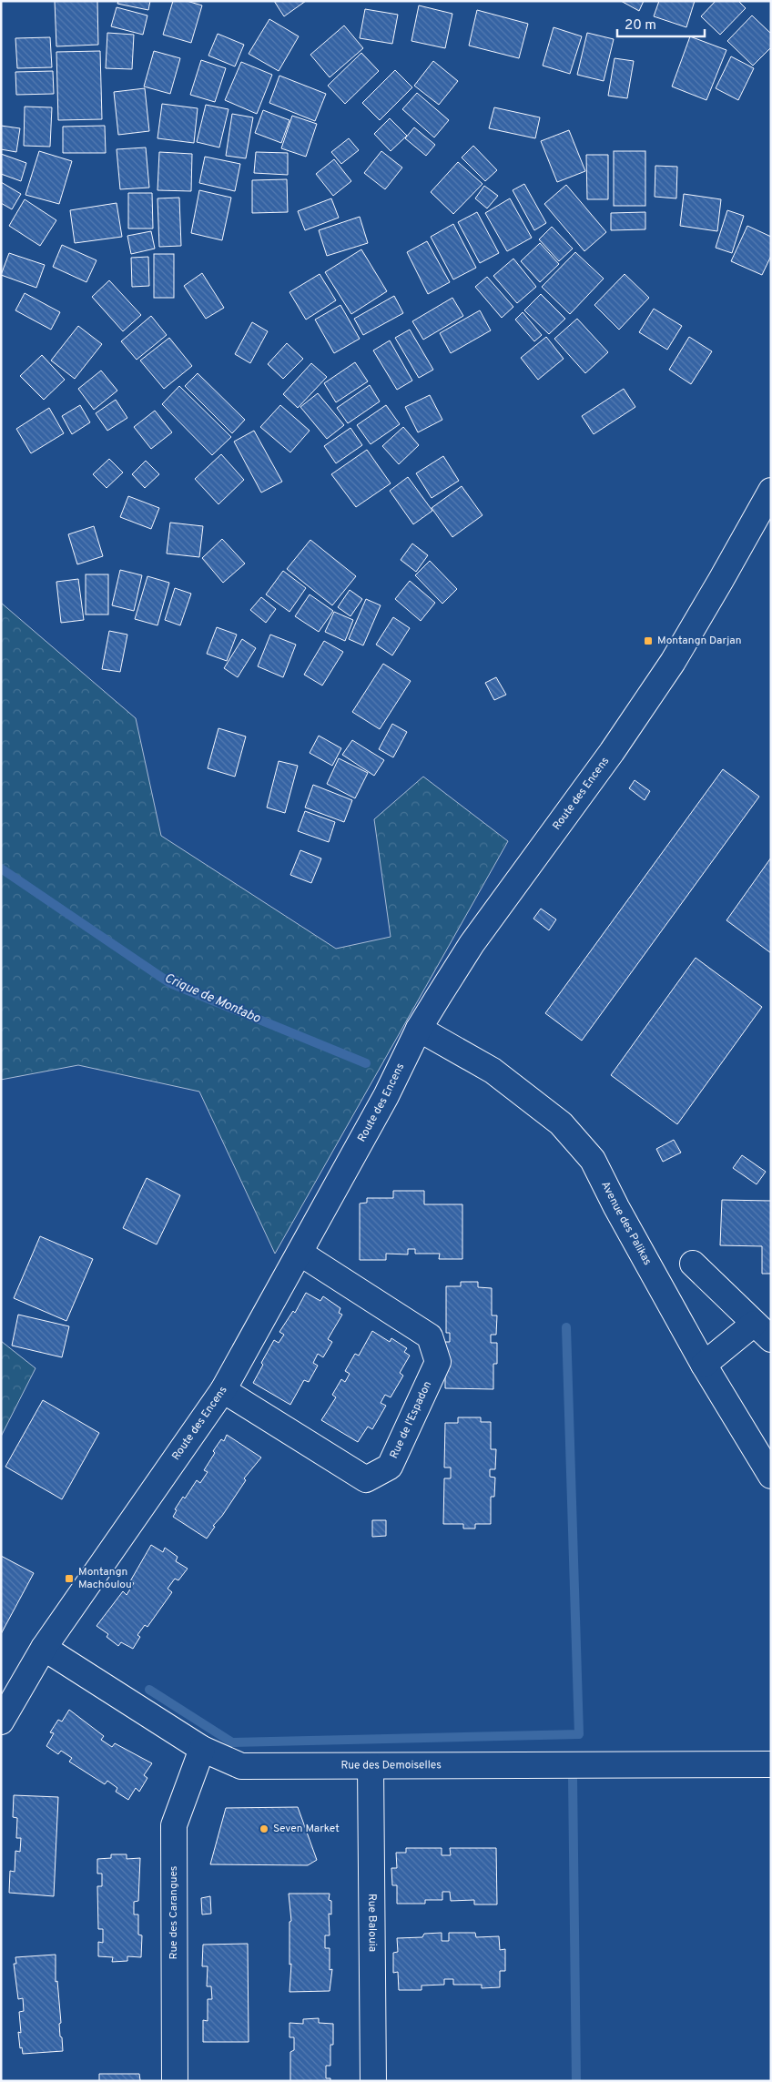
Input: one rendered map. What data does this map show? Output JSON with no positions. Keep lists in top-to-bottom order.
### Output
{
  "streets": {
    "street": [
      "Route des Encens",
      "Avenue des Palikas",
      "Rue de l'Espadon",
      "Rue des Demoiselles",
      "Rue des Carangues",
      "Rue Balouia"
    ]
  },
  "crossings": [
    ["Route des Encens", "Avenue des Palikas"],
    ["Route des Encens", "Rue de l'Espadon"],
    ["Route des Encens", "Rue des Demoiselles"],
    ["Rue des Demoiselles", "Rue des Carangues"],
    ["Rue des Demoiselles", "Rue Balouia"]
  ],
  "water": ["Crique de Montabo"],
  "places": {
    "transit": ["Montangn Darjan", "Montangn Machoulou"],
    "other": ["Seven Market"]
  },
  "scale_bar": "20 m"
}
